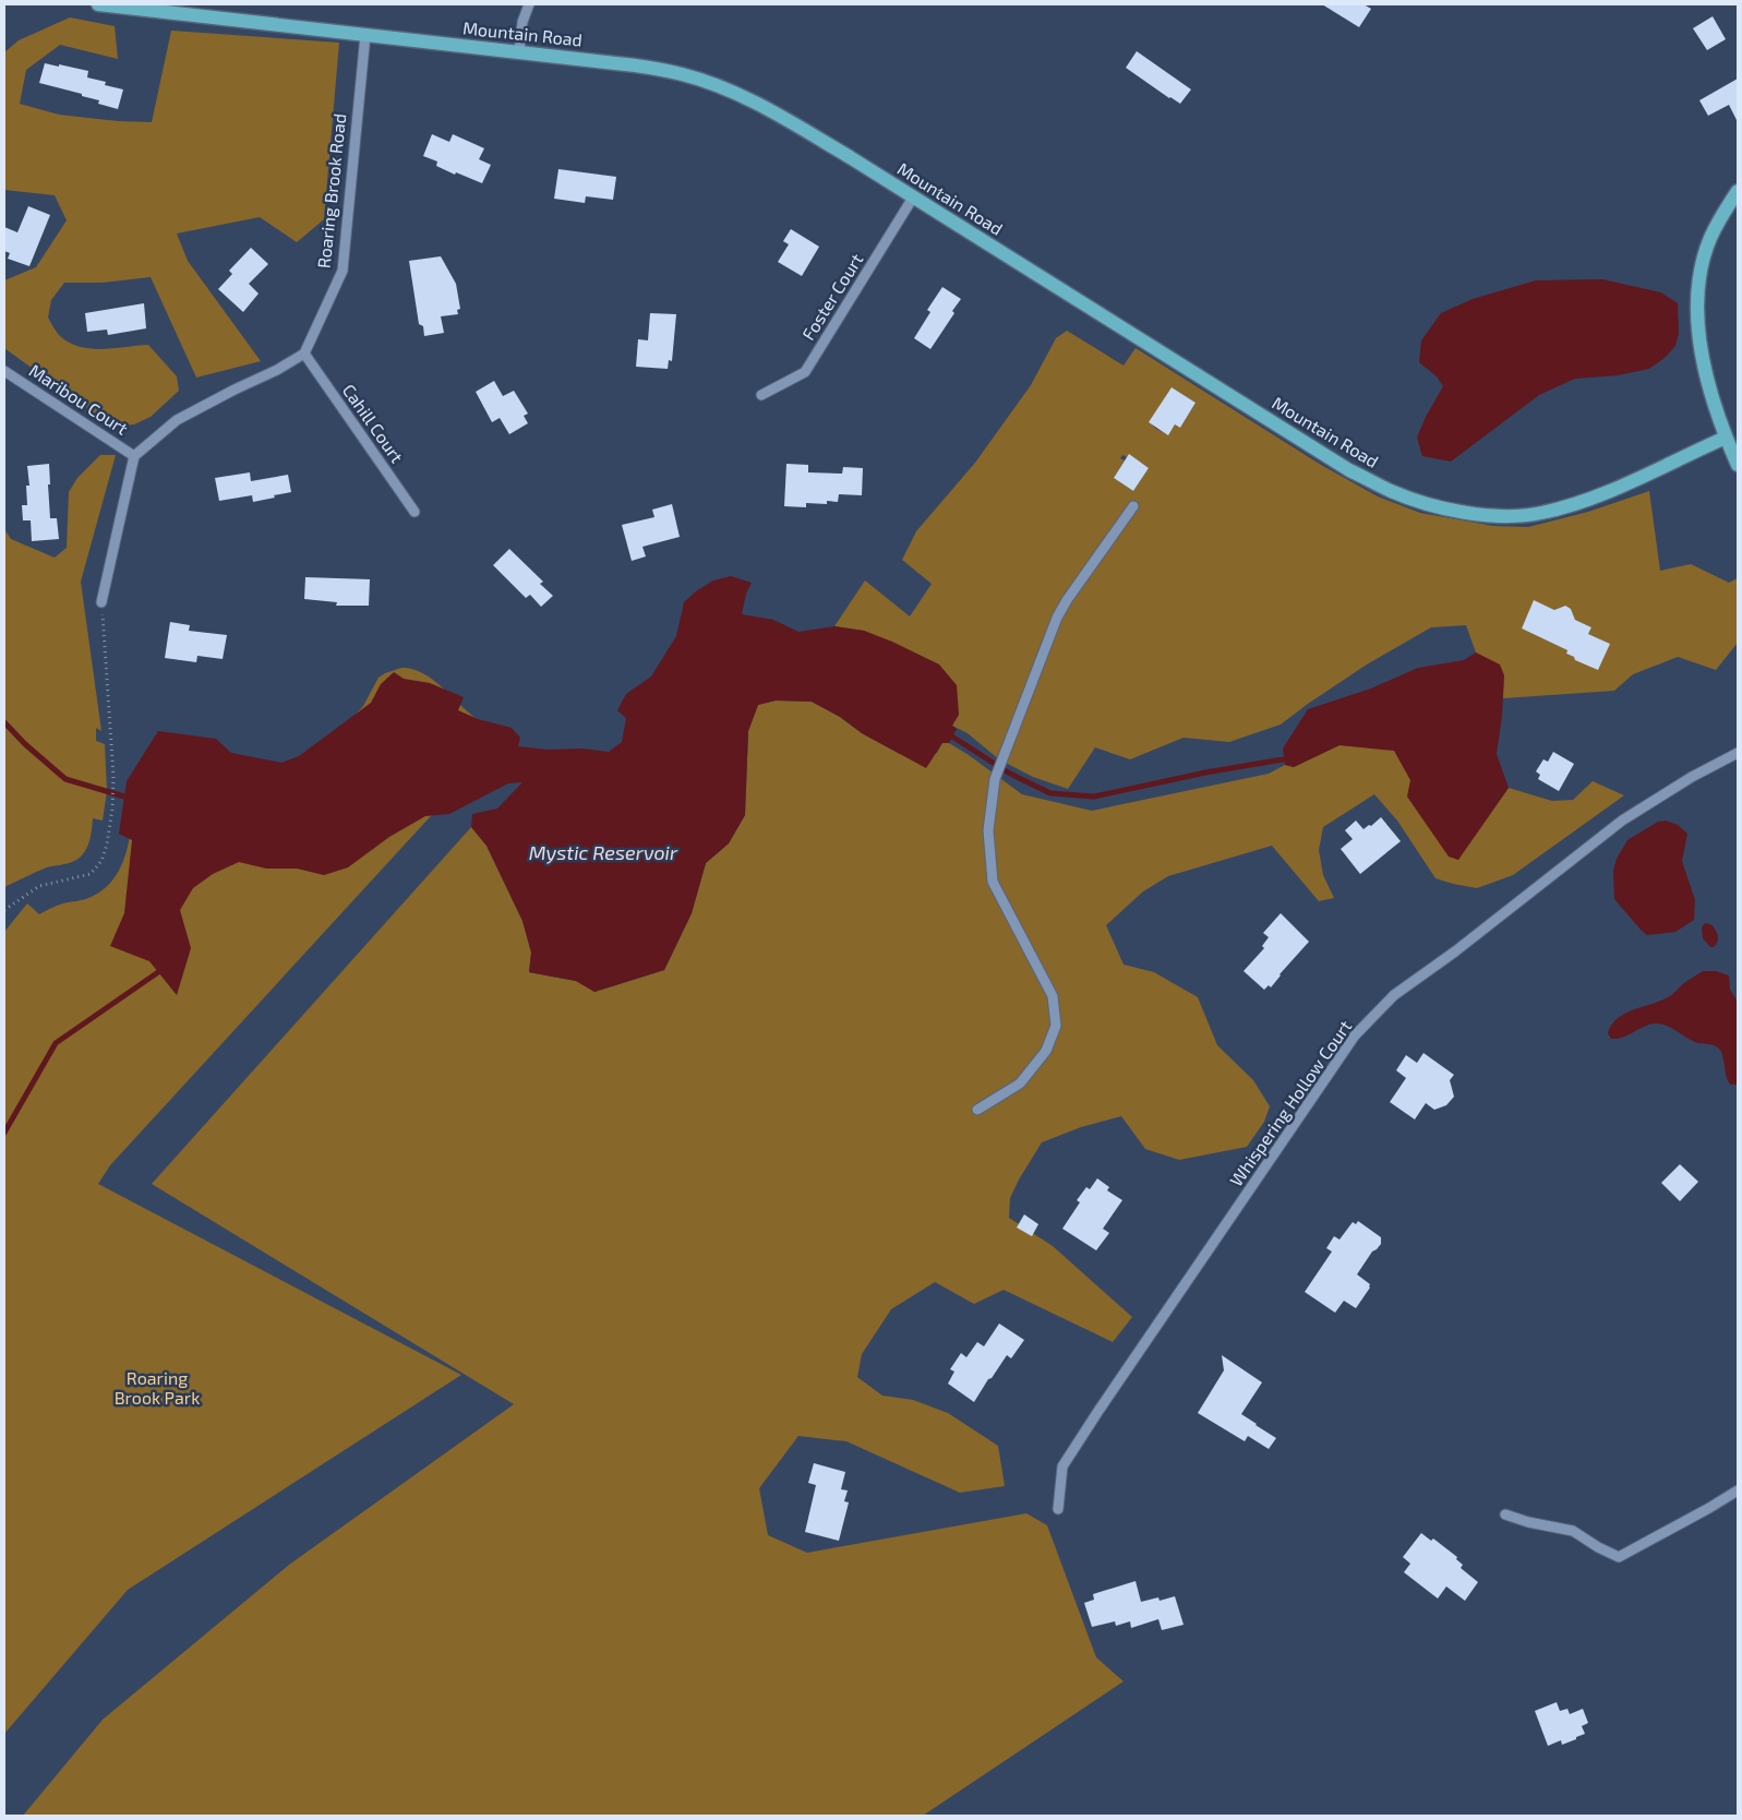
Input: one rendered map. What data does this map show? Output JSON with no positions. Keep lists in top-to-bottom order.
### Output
{
  "streets": {
    "main road": ["Mountain Road"],
    "street": [
      "Roaring Brook Road",
      "Foster Court",
      "Maribou Court",
      "Cahill Court",
      "Whispering Hollow Court"
    ]
  },
  "crossings": [
    ["Mountain Road", "Roaring Brook Road"],
    ["Mountain Road", "Foster Court"],
    ["Roaring Brook Road", "Cahill Court"]
  ],
  "water": ["Mystic Reservoir"],
  "parks": ["Roaring Brook Park"]
}
